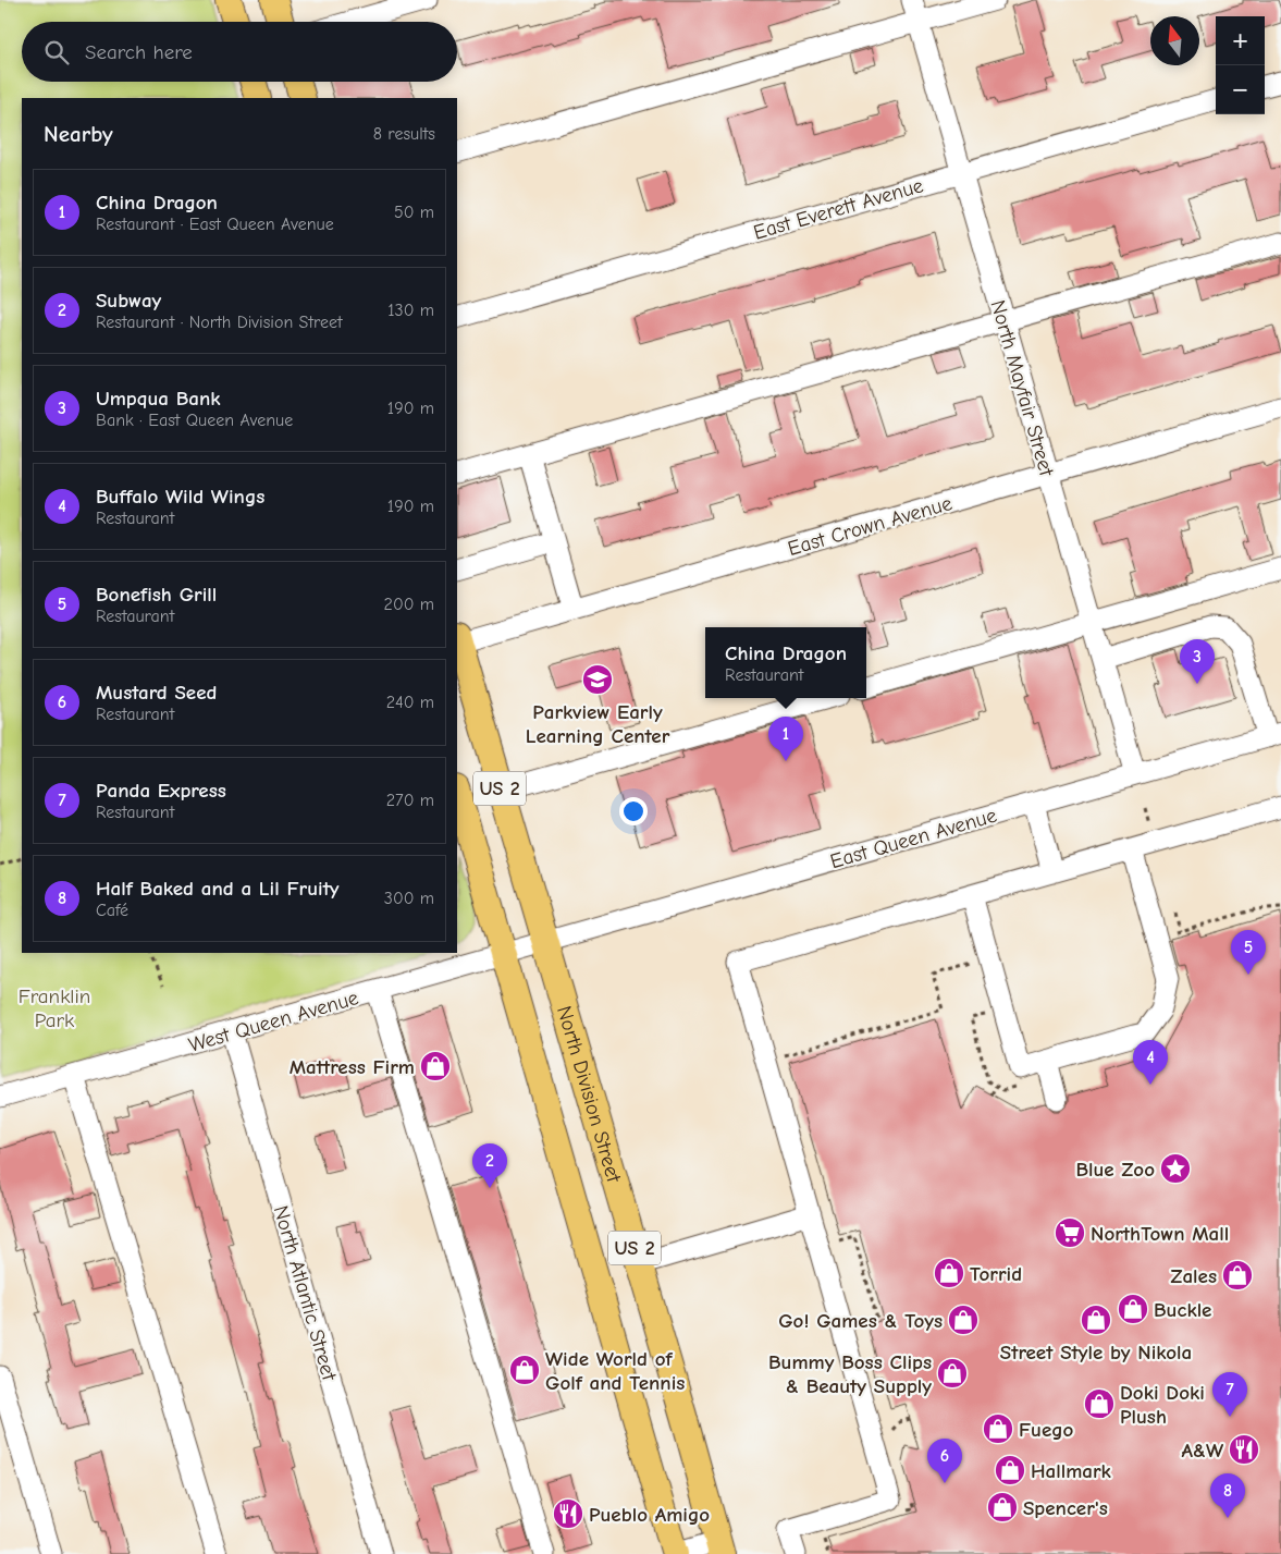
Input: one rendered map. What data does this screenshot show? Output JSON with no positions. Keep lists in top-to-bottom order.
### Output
{
  "streets": {
    "main road": ["US 2", "North Division Street"],
    "street": [
      "East Everett Avenue",
      "North Mayfair Street",
      "East Crown Avenue",
      "East Queen Avenue",
      "West Queen Avenue",
      "North Atlantic Street"
    ]
  },
  "crossings": [
    ["East Everett Avenue", "North Mayfair Street"],
    ["North Mayfair Street", "East Crown Avenue"],
    ["North Mayfair Street", "East Queen Avenue"],
    ["East Crown Avenue", "North Division Street"],
    ["US 2", "West Queen Avenue"],
    ["East Queen Avenue", "West Queen Avenue"],
    ["East Queen Avenue", "North Division Street"],
    ["West Queen Avenue", "North Division Street"],
    ["West Queen Avenue", "North Atlantic Street"]
  ],
  "parks": ["Franklin Park"],
  "places": {
    "school or university": ["Parkview Early Learning Center"],
    "shop": [
      "Mattress Firm",
      "Torrid",
      "Zales",
      "Buckle",
      "Go! Games & Toys",
      "Street Style by Nikola",
      "Wide World of Golf and Tennis",
      "Bummy Boss Clips & Beauty Supply",
      "Doki Doki Plush",
      "Fuego",
      "Hallmark",
      "Spencer's"
    ],
    "place": ["Blue Zoo"],
    "supermarket": ["NorthTown Mall"],
    "restaurant": ["A&W", "Pueblo Amigo"]
  },
  "north": "top",
  "page": {
    "map_buttons": ["+", "−"],
    "search": "Search here",
    "heading": ["Nearby", "8 results"],
    "list": [
      {
        "mark": "1",
        "name": "China Dragon",
        "note": "Restaurant · East Queen Avenue",
        "value": "50 m"
      },
      {
        "mark": "2",
        "name": "Subway",
        "note": "Restaurant · North Division Street",
        "value": "130 m"
      },
      {
        "mark": "3",
        "name": "Umpqua Bank",
        "note": "Bank · East Queen Avenue",
        "value": "190 m"
      },
      {
        "mark": "4",
        "name": "Buffalo Wild Wings",
        "note": "Restaurant",
        "value": "190 m"
      },
      {
        "mark": "5",
        "name": "Bonefish Grill",
        "note": "Restaurant",
        "value": "200 m"
      },
      {
        "mark": "6",
        "name": "Mustard Seed",
        "note": "Restaurant",
        "value": "240 m"
      },
      {
        "mark": "7",
        "name": "Panda Express",
        "note": "Restaurant",
        "value": "270 m"
      },
      {
        "mark": "8",
        "name": "Half Baked and a Lil Fruity",
        "note": "Café",
        "value": "300 m"
      }
    ],
    "popup": ["China Dragon", "Restaurant"],
    "pins": [
      "3",
      "1",
      "5",
      "4",
      "2",
      "7",
      "6",
      "8"
    ]
  }
}
